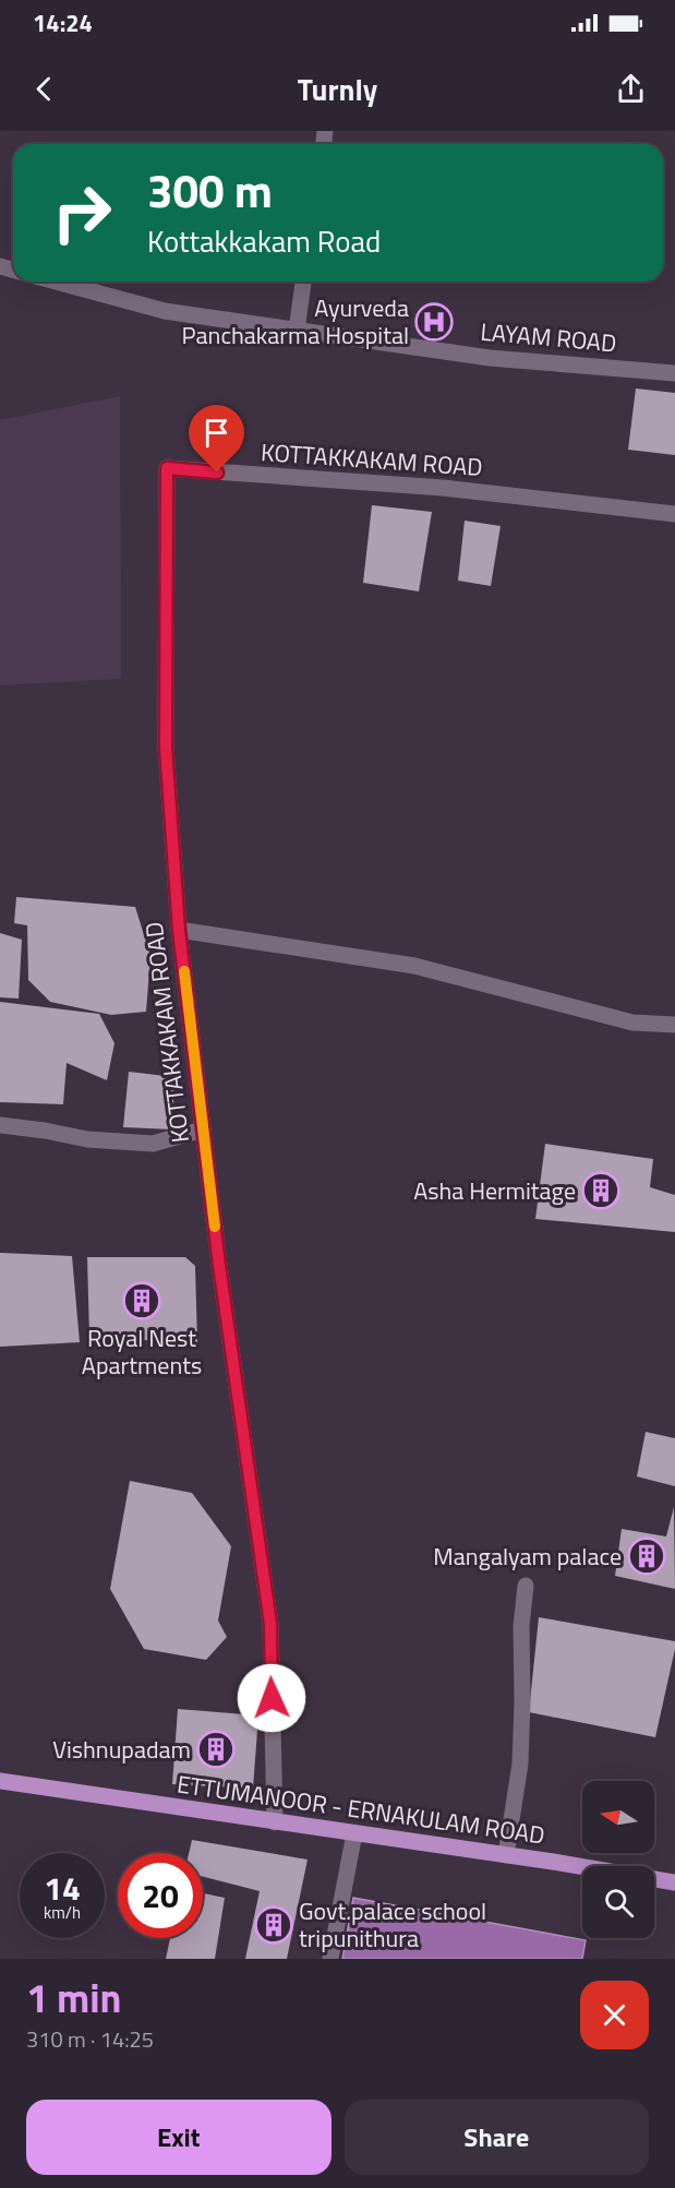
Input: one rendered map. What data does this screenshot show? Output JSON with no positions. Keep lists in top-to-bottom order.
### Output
{
  "streets": {
    "main road": ["ETTUMANOOR - ERNAKULAM ROAD"],
    "street": ["LAYAM ROAD", "KOTTAKKAKAM ROAD"]
  },
  "crossings": [
    ["KOTTAKKAKAM ROAD", "ETTUMANOOR - ERNAKULAM ROAD"]
  ],
  "places": {
    "hospital": ["Ayurveda Panchakarma Hospital"],
    "building": [
      "Asha Hermitage",
      "Royal Nest Apartments",
      "Mangalyam palace",
      "Vishnupadam",
      "Govt.palace school tripunithura"
    ]
  },
  "north": "left",
  "page": {
    "status": "14:24",
    "header": "Turnly",
    "turn": ["300 m", "Kottakkakam Road"],
    "speed": "14 km/h",
    "limit": "20",
    "heading": ["1 min", "310 m · 14:25"],
    "buttons": ["Exit", "Share"]
  }
}
